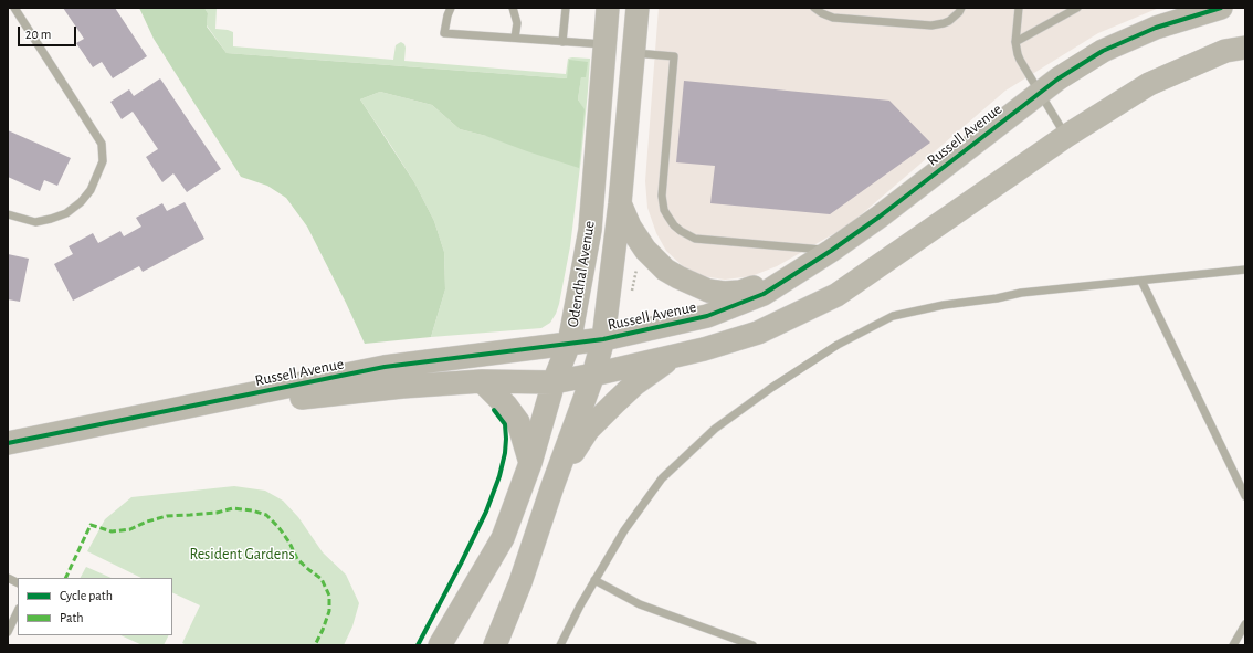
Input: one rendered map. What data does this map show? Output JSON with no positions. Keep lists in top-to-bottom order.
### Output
{
  "streets": {
    "street": ["Russell Avenue", "Odendhal Avenue"]
  },
  "crossings": [
    ["Russell Avenue", "Odendhal Avenue"]
  ],
  "parks": ["Resident Gardens"],
  "legend": ["Cycle path", "Path"],
  "scale_bar": "20 m"
}
